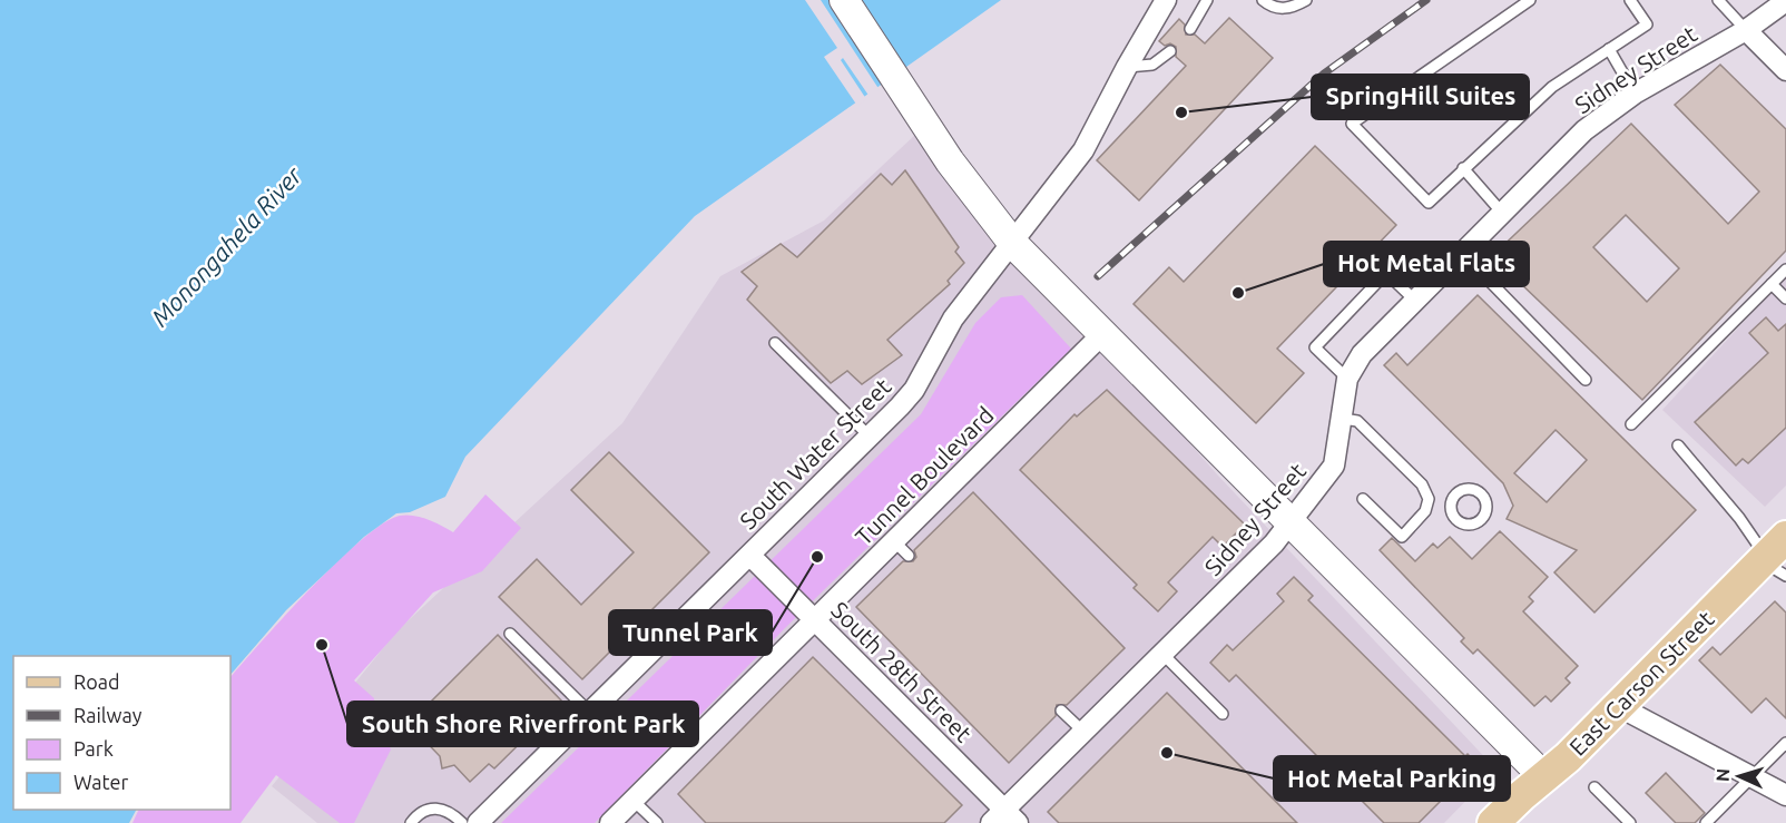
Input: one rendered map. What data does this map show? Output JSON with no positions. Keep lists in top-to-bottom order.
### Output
{
  "streets": {
    "main road": ["East Carson Street"],
    "street": [
      "Sidney Street",
      "South Water Street",
      "Tunnel Boulevard",
      "South 28th Street"
    ]
  },
  "crossings": [
    ["Sidney Street", "South 28th Street"],
    ["South Water Street", "South 28th Street"],
    ["Tunnel Boulevard", "South 28th Street"]
  ],
  "water": ["Monongahela River"],
  "places": [
    "SpringHill Suites",
    "Hot Metal Flats",
    "Tunnel Park",
    "South Shore Riverfront Park",
    "Hot Metal Parking"
  ],
  "legend": [
    "Road",
    "Railway",
    "Park",
    "Water"
  ],
  "north": "left"
}
